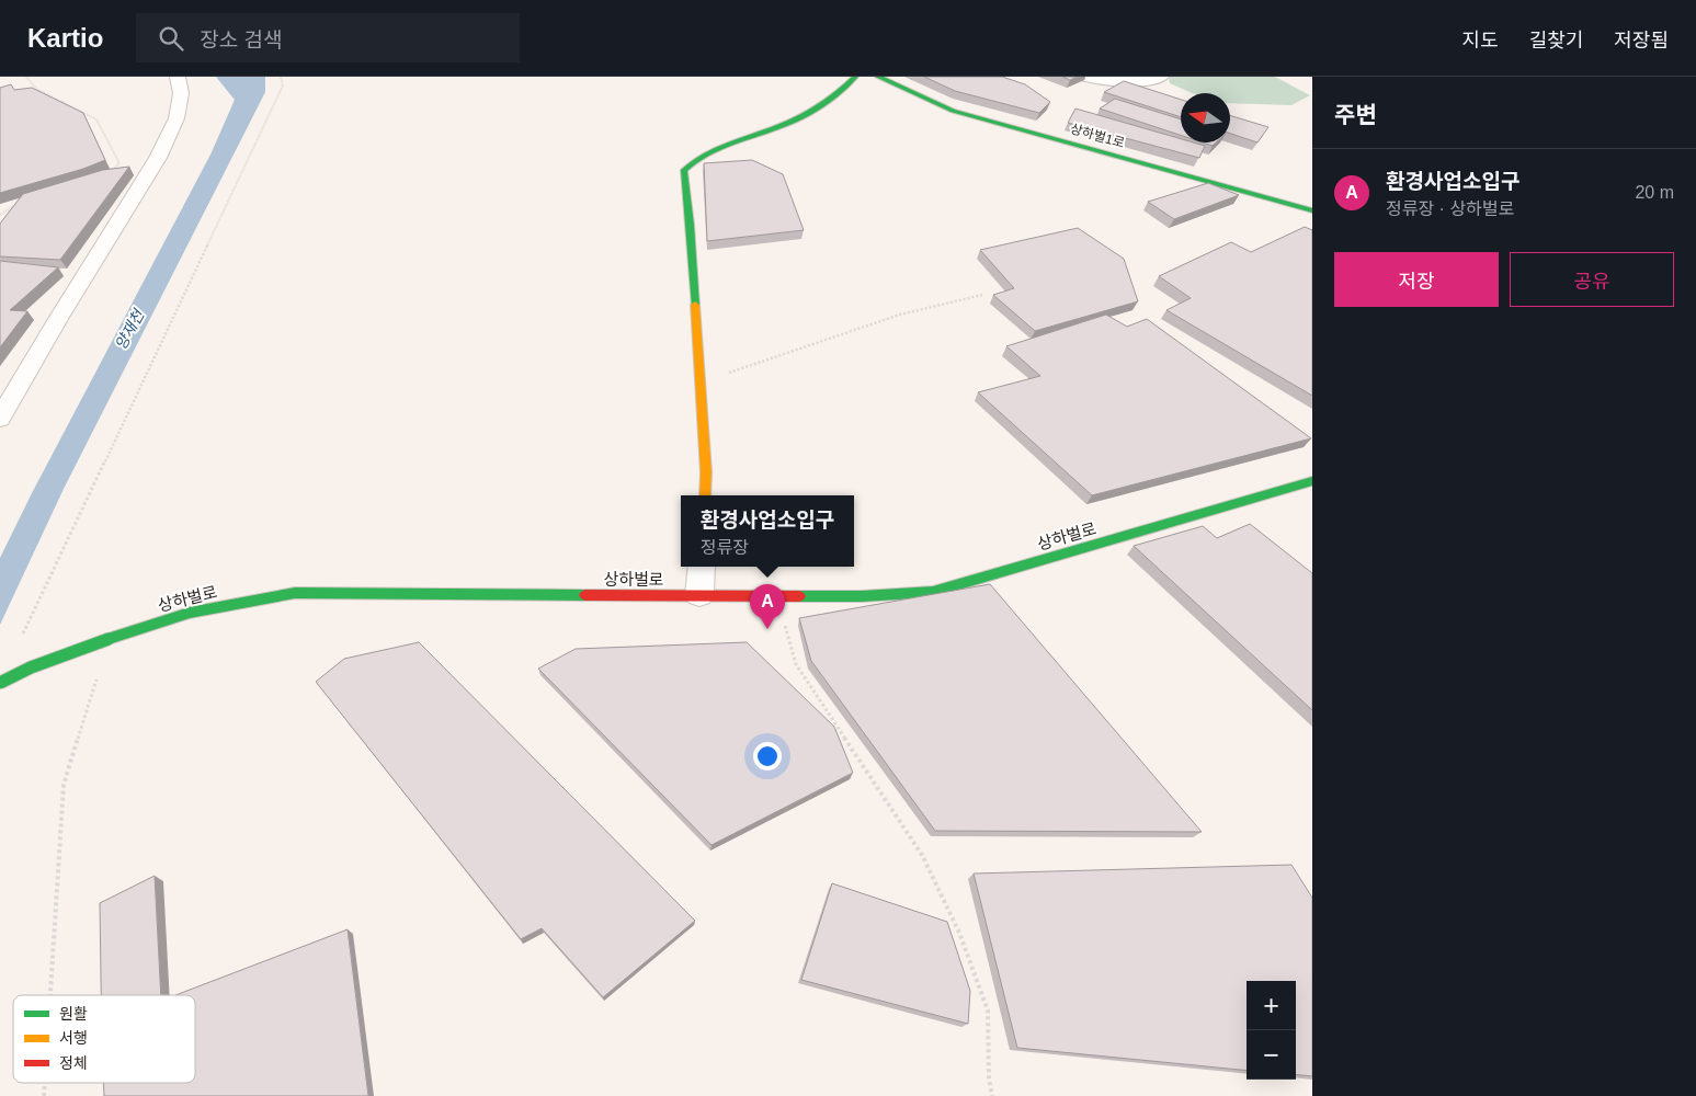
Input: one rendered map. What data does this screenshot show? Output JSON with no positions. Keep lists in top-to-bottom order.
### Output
{
  "streets": {
    "street": ["상하벌1로", "상하벌로"]
  },
  "water": ["양재천"],
  "legend": ["원활", "서행", "정체"],
  "north": "left",
  "page": {
    "header": "Kartio",
    "search": "장소 검색",
    "nav": ["지도", "길찾기", "저장됨"],
    "heading": "주변",
    "list": [
      {
        "mark": "A",
        "name": "환경사업소입구",
        "note": "정류장 · 상하벌로",
        "value": "20 m"
      }
    ],
    "buttons": ["저장", "공유"],
    "popup": ["환경사업소입구", "정류장"],
    "pins": "A",
    "map_buttons": ["+", "−"]
  }
}
